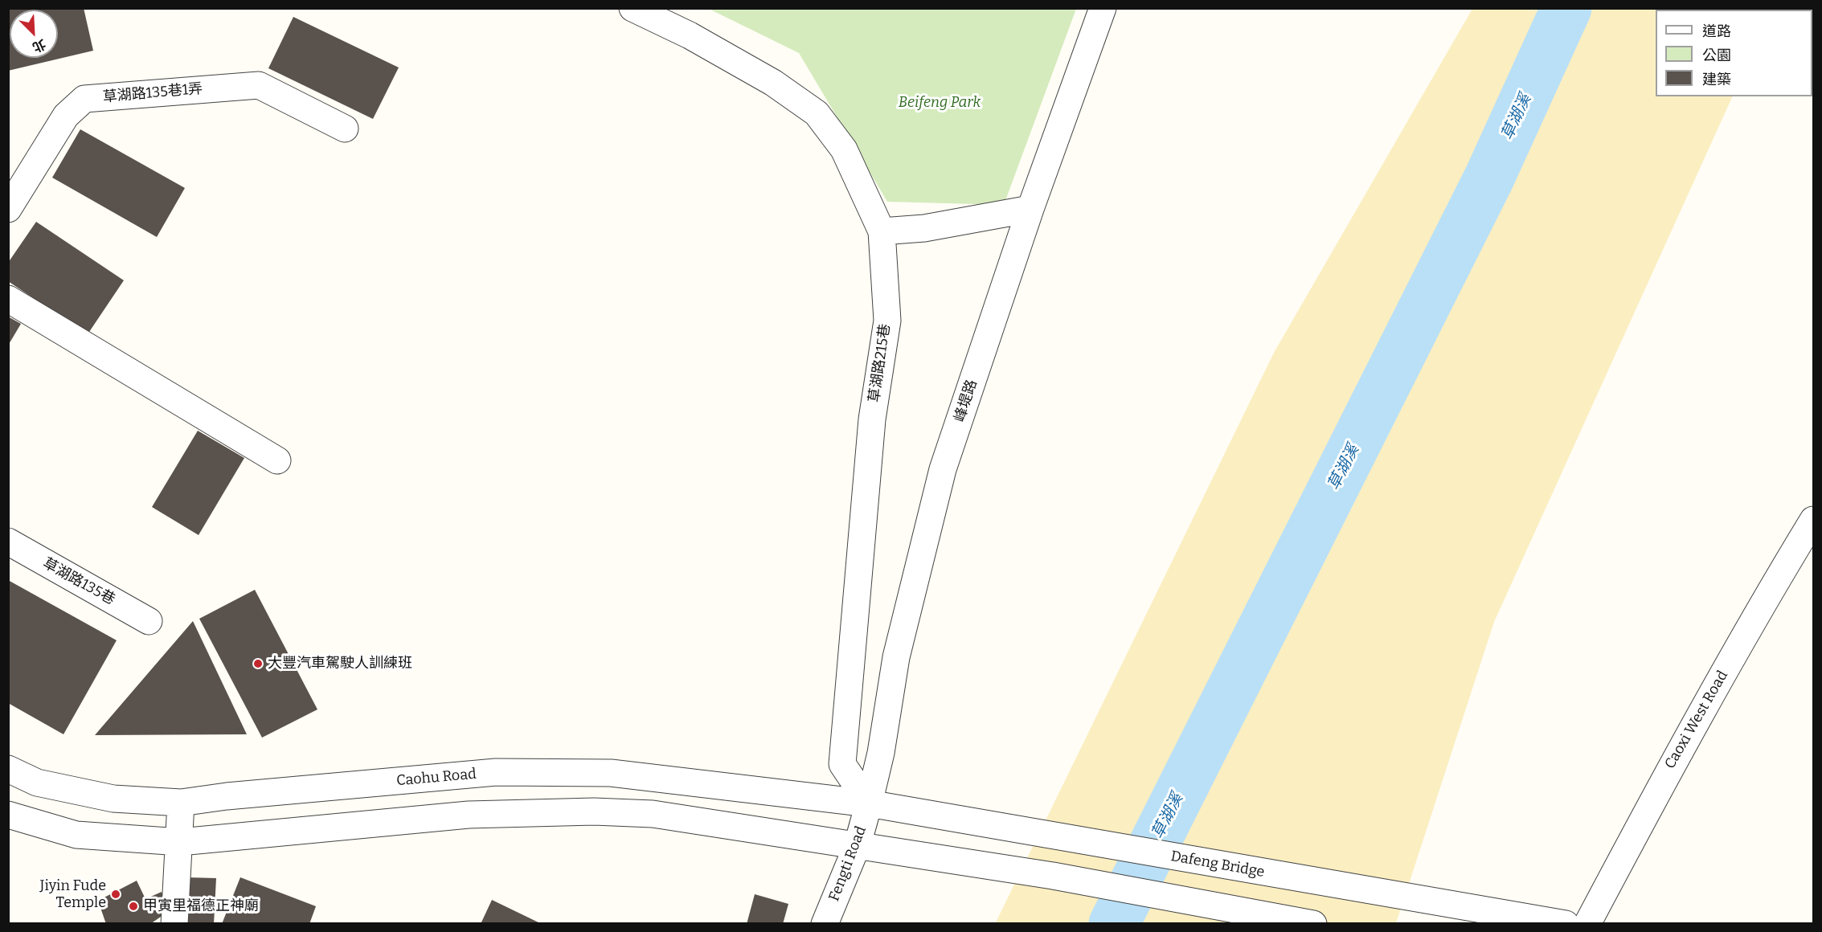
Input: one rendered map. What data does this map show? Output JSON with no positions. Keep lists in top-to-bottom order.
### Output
{
  "streets": {
    "street": [
      "草湖路135巷1弄",
      "草湖路215巷",
      "峰堤路",
      "草湖路135巷",
      "Caoxi West Road",
      "Caohu Road",
      "Fengti Road",
      "Dafeng Bridge"
    ]
  },
  "crossings": [
    ["草湖路215巷", "峰堤路"],
    ["草湖路215巷", "Caohu Road"],
    ["草湖路215巷", "Fengti Road"],
    ["草湖路215巷", "Dafeng Bridge"],
    ["峰堤路", "Caohu Road"],
    ["峰堤路", "Fengti Road"],
    ["峰堤路", "Dafeng Bridge"],
    ["Caohu Road", "Fengti Road"],
    ["Caohu Road", "Dafeng Bridge"],
    ["Fengti Road", "Dafeng Bridge"]
  ],
  "water": ["草湖溪"],
  "parks": ["Beifeng Park"],
  "places": ["大豐汽車駕駛人訓練班", "Jiyin Fude Temple", "甲寅里福德正神廟"],
  "legend": ["道路", "公園", "建築"],
  "north": "bottom right"
}
